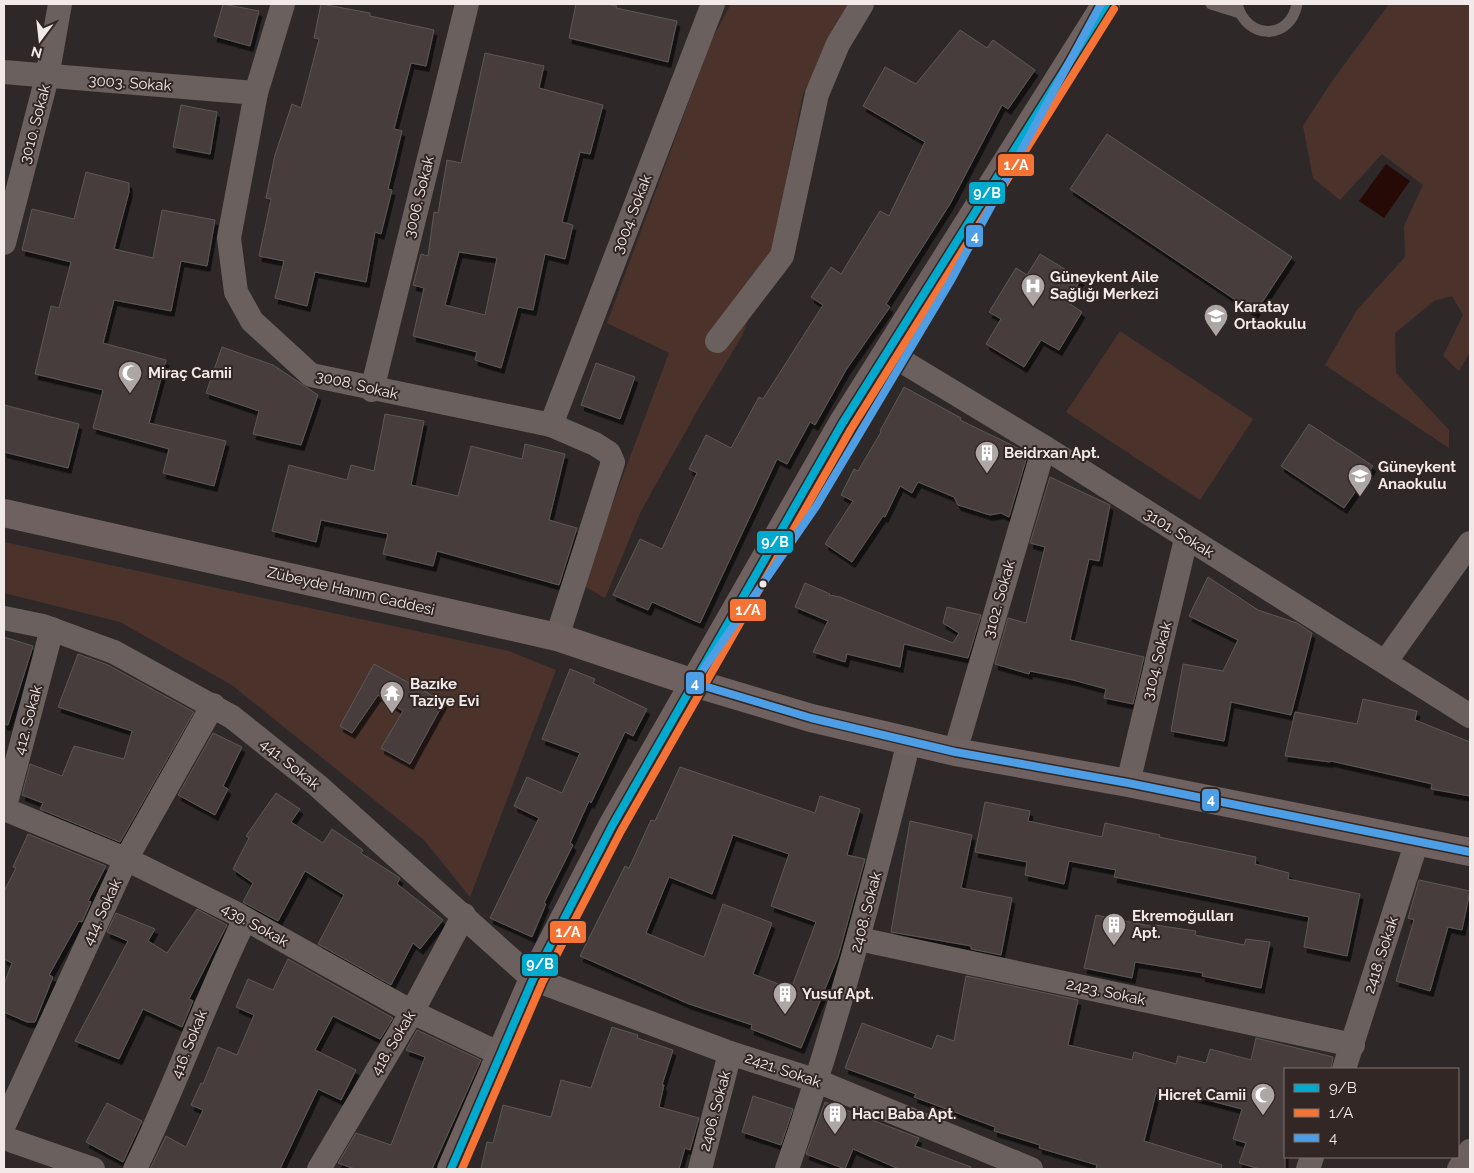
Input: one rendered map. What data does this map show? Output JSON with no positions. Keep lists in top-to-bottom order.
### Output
{
  "streets": {
    "street": [
      "3003. Sokak",
      "3010. Sokak",
      "3006. Sokak",
      "3004. Sokak",
      "3008. Sokak",
      "3101. Sokak",
      "Zübeyde Hanım Caddesi",
      "3102. Sokak",
      "3104. Sokak",
      "412. Sokak",
      "441. Sokak",
      "414. Sokak",
      "2408. Sokak",
      "439. Sokak",
      "2418. Sokak",
      "2423. Sokak",
      "418. Sokak",
      "416. Sokak",
      "2421. Sokak",
      "2406. Sokak"
    ]
  },
  "crossings": [
    ["3003. Sokak", "3010. Sokak"],
    ["3003. Sokak", "3008. Sokak"],
    ["3006. Sokak", "3008. Sokak"],
    ["3004. Sokak", "3008. Sokak"],
    ["3008. Sokak", "Zübeyde Hanım Caddesi"],
    ["3101. Sokak", "3102. Sokak"],
    ["3101. Sokak", "3104. Sokak"],
    ["Zübeyde Hanım Caddesi", "3102. Sokak"],
    ["Zübeyde Hanım Caddesi", "3104. Sokak"],
    ["Zübeyde Hanım Caddesi", "2408. Sokak"],
    ["Zübeyde Hanım Caddesi", "2418. Sokak"],
    ["412. Sokak", "441. Sokak"],
    ["412. Sokak", "439. Sokak"],
    ["441. Sokak", "414. Sokak"],
    ["441. Sokak", "418. Sokak"],
    ["441. Sokak", "2421. Sokak"],
    ["414. Sokak", "439. Sokak"],
    ["2408. Sokak", "2423. Sokak"],
    ["2408. Sokak", "2421. Sokak"],
    ["439. Sokak", "418. Sokak"],
    ["439. Sokak", "416. Sokak"],
    ["2418. Sokak", "2423. Sokak"],
    ["2421. Sokak", "2406. Sokak"]
  ],
  "places": {
    "hospital": ["Güneykent Aile Sağlığı Merkezi"],
    "school or university": ["Karatay Ortaokulu", "Güneykent Anaokulu"],
    "mosque": ["Miraç Camii", "Hicret Camii"],
    "building": [
      "Beidrxan Apt.",
      "Ekremoğulları Apt.",
      "Yusuf Apt.",
      "Hacı Baba Apt."
    ],
    "temple": ["Bazıke Taziye Evi"]
  },
  "lines": ["transit line 9/B", "transit line 4", "transit line 1/A"],
  "legend": ["9/B", "1/A", "4"],
  "north": "bottom"
}
